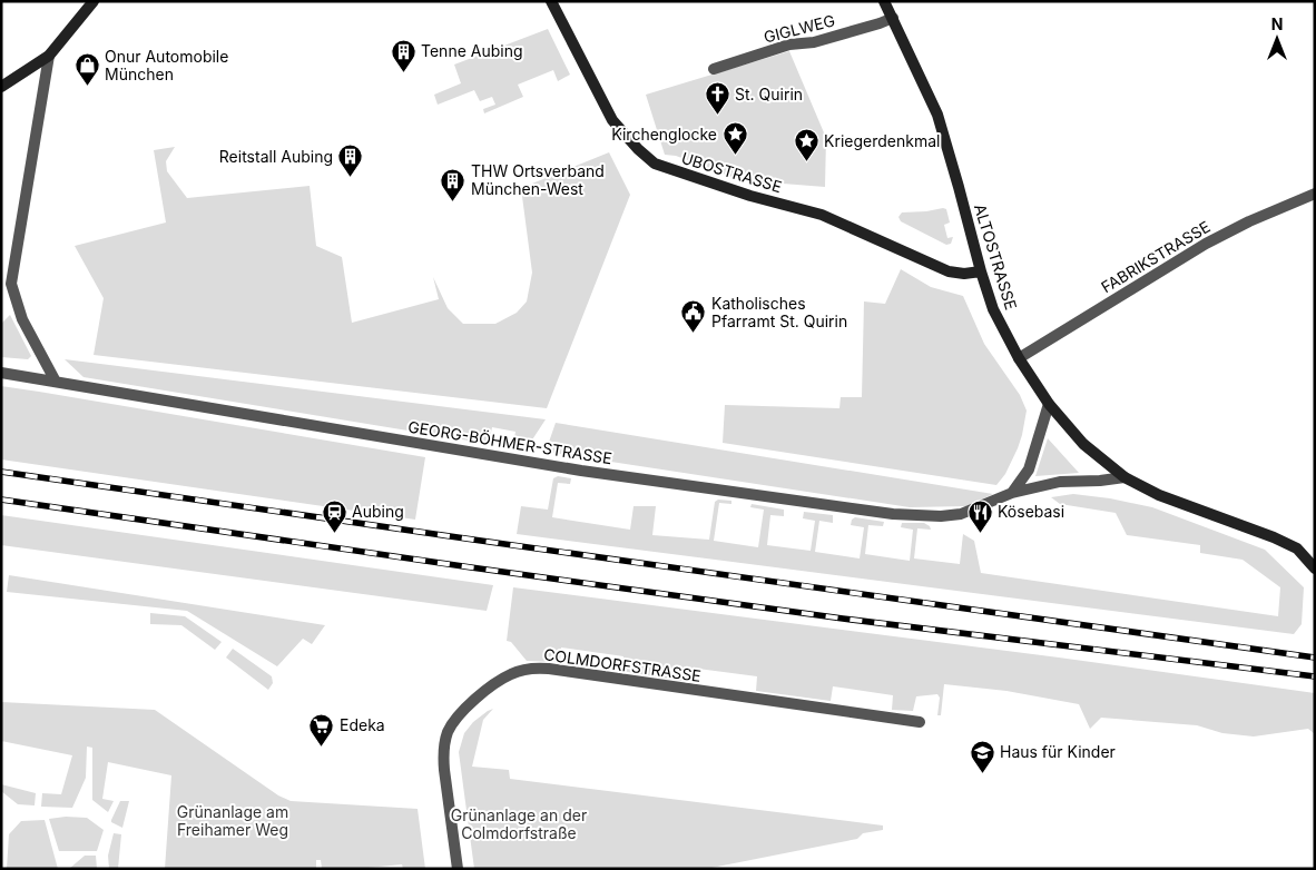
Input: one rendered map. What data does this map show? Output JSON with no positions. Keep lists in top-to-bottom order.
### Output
{
  "streets": {
    "main road": ["UBOSTRASSE", "ALTOSTRASSE"],
    "street": [
      "GIGLWEG",
      "FABRIKSTRASSE",
      "GEORG-BÖHMER-STRASSE",
      "COLMDORFSTRASSE"
    ]
  },
  "crossings": [
    ["GIGLWEG", "ALTOSTRASSE"],
    ["UBOSTRASSE", "ALTOSTRASSE"],
    ["ALTOSTRASSE", "FABRIKSTRASSE"],
    ["ALTOSTRASSE", "GEORG-BÖHMER-STRASSE"]
  ],
  "parks": ["Grünanlage am Freihamer Weg", "Grünanlage an der Colmdorfstraße"],
  "places": {
    "building": ["Tenne Aubing", "Reitstall Aubing", "THW Ortsverband München-West"],
    "shop": ["Onur Automobile München"],
    "church": ["St. Quirin"],
    "place": ["Kirchenglocke", "Kriegerdenkmal"],
    "public building": ["Katholisches Pfarramt St. Quirin"],
    "station": ["Aubing"],
    "restaurant": ["Kösebasi"],
    "supermarket": ["Edeka"],
    "school or university": ["Haus für Kinder"]
  },
  "north": "top"
}
